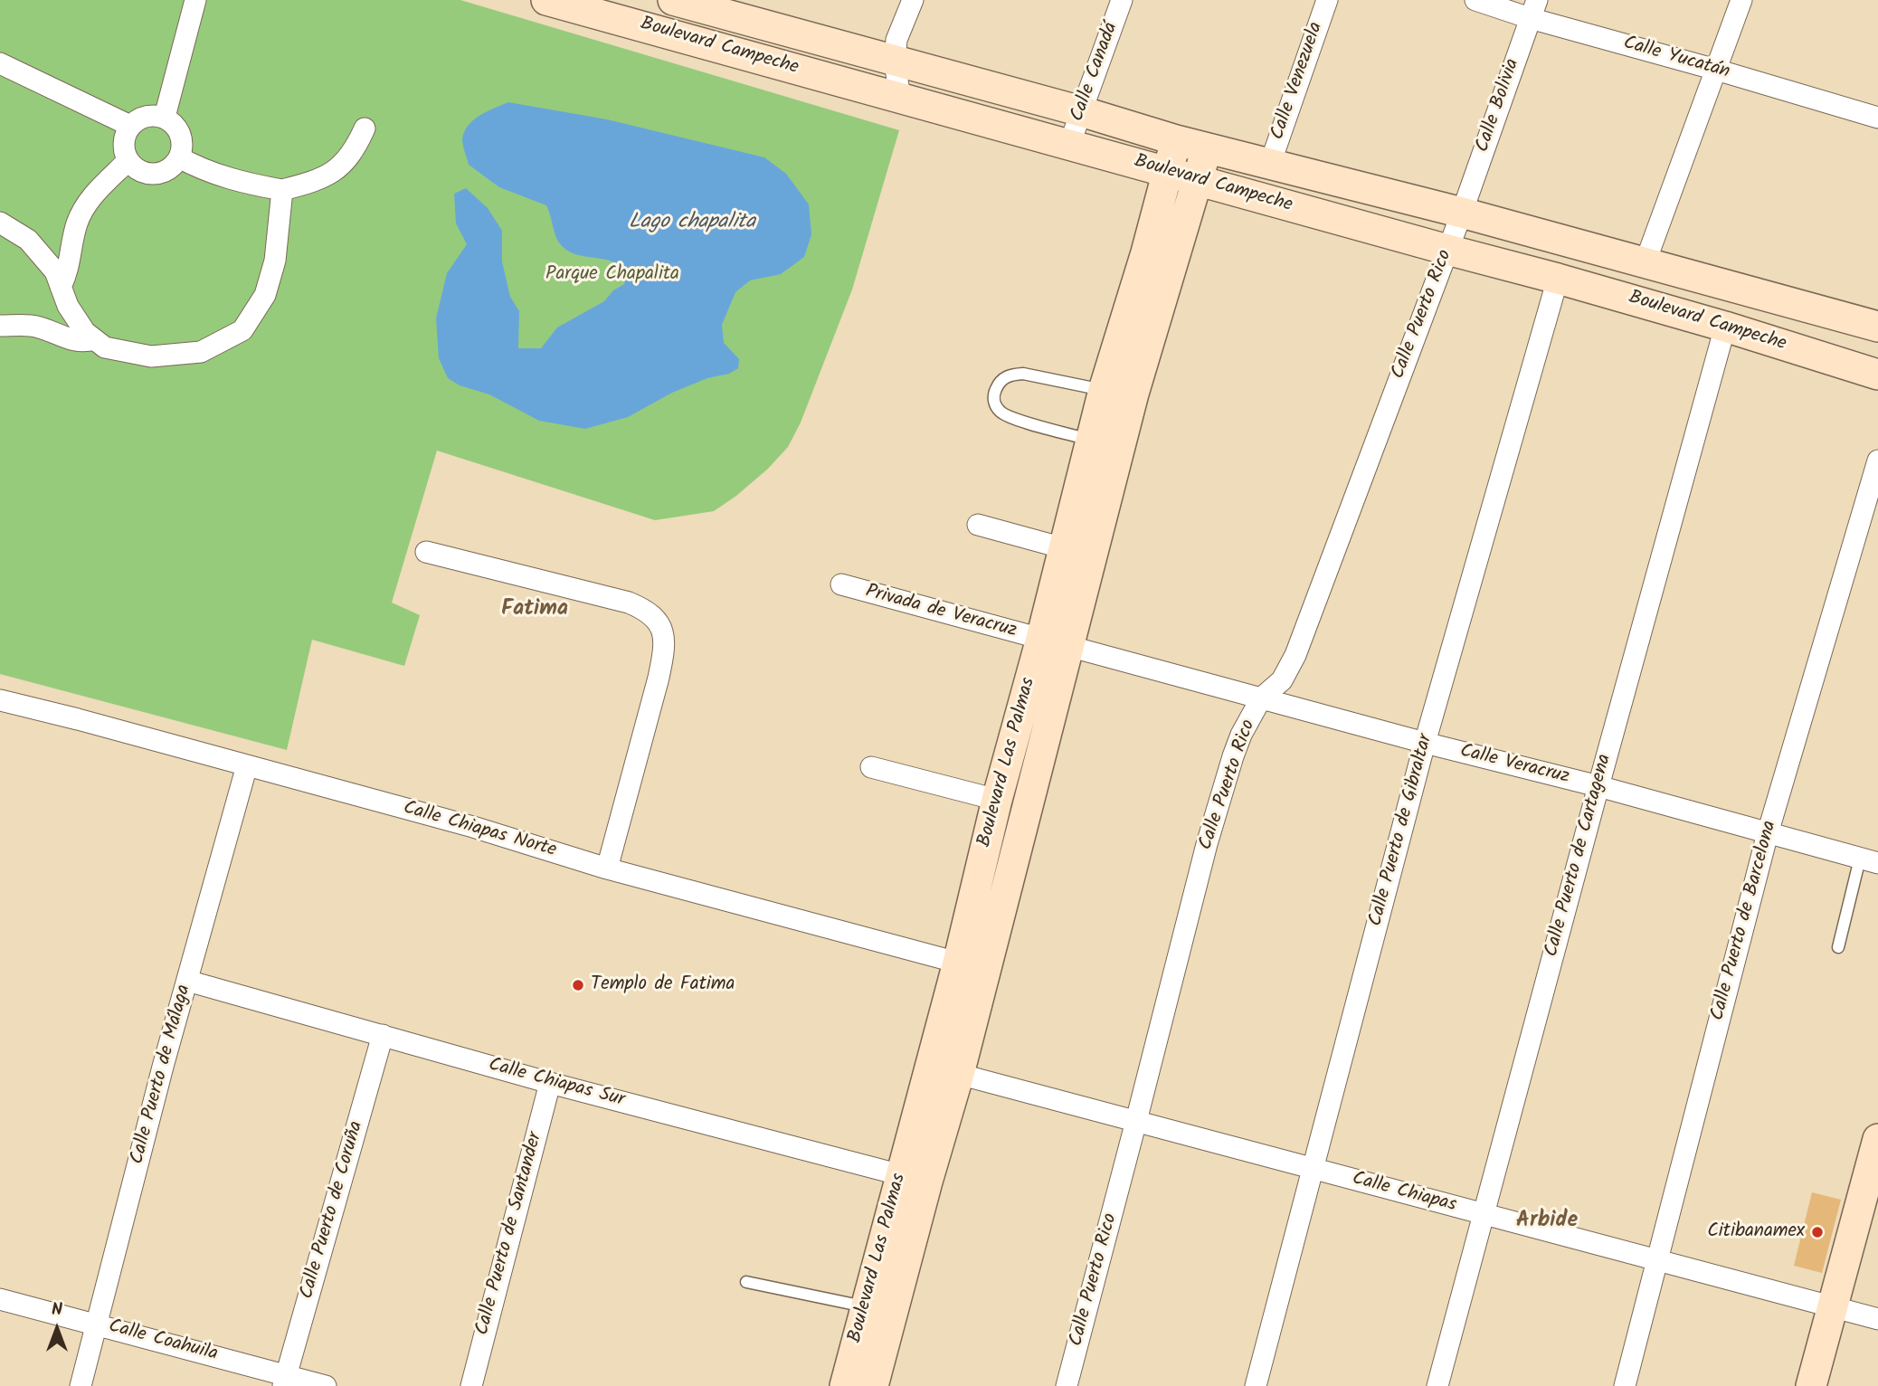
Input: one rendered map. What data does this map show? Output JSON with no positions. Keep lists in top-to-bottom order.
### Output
{
  "streets": {
    "street": [
      "Boulevard Campeche",
      "Calle Yucatán",
      "Calle Canadá",
      "Calle Venezuela",
      "Calle Bolivia",
      "Calle Puerto Rico",
      "Privada de Veracruz",
      "Boulevard Las Palmas",
      "Calle Veracruz",
      "Calle Chiapas Norte",
      "Calle Puerto de Gibraltar",
      "Calle Puerto de Cartagena",
      "Calle Puerto de Barcelona",
      "Calle Puerto de Málaga",
      "Calle Chiapas Sur",
      "Calle Chiapas",
      "Calle Puerto de Coruña",
      "Calle Puerto de Santander",
      "Calle Coahuila"
    ]
  },
  "crossings": [
    ["Boulevard Campeche", "Calle Canadá"],
    ["Boulevard Campeche", "Calle Venezuela"],
    ["Boulevard Campeche", "Calle Bolivia"],
    ["Boulevard Campeche", "Calle Puerto Rico"],
    ["Boulevard Campeche", "Boulevard Las Palmas"],
    ["Boulevard Campeche", "Calle Puerto de Gibraltar"],
    ["Boulevard Campeche", "Calle Puerto de Cartagena"],
    ["Calle Yucatán", "Calle Bolivia"],
    ["Calle Bolivia", "Calle Puerto Rico"],
    ["Calle Puerto Rico", "Calle Veracruz"],
    ["Calle Puerto Rico", "Calle Chiapas"],
    ["Privada de Veracruz", "Boulevard Las Palmas"],
    ["Privada de Veracruz", "Calle Veracruz"],
    ["Boulevard Las Palmas", "Calle Veracruz"],
    ["Boulevard Las Palmas", "Calle Chiapas Norte"],
    ["Boulevard Las Palmas", "Calle Chiapas Sur"],
    ["Boulevard Las Palmas", "Calle Chiapas"],
    ["Calle Veracruz", "Calle Puerto de Gibraltar"],
    ["Calle Veracruz", "Calle Puerto de Cartagena"],
    ["Calle Veracruz", "Calle Puerto de Barcelona"],
    ["Calle Chiapas Norte", "Calle Puerto de Málaga"],
    ["Calle Puerto de Gibraltar", "Calle Chiapas"],
    ["Calle Puerto de Cartagena", "Calle Chiapas"],
    ["Calle Puerto de Barcelona", "Calle Chiapas"],
    ["Calle Puerto de Málaga", "Calle Chiapas Sur"],
    ["Calle Puerto de Málaga", "Calle Coahuila"],
    ["Calle Chiapas Sur", "Calle Puerto de Coruña"],
    ["Calle Chiapas Sur", "Calle Puerto de Santander"],
    ["Calle Puerto de Coruña", "Calle Coahuila"]
  ],
  "districts": ["Fatima", "Arbide"],
  "water": ["Lago chapalita"],
  "parks": ["Parque Chapalita"],
  "places": ["Templo de Fatima", "Citibanamex"],
  "north": "top"
}
